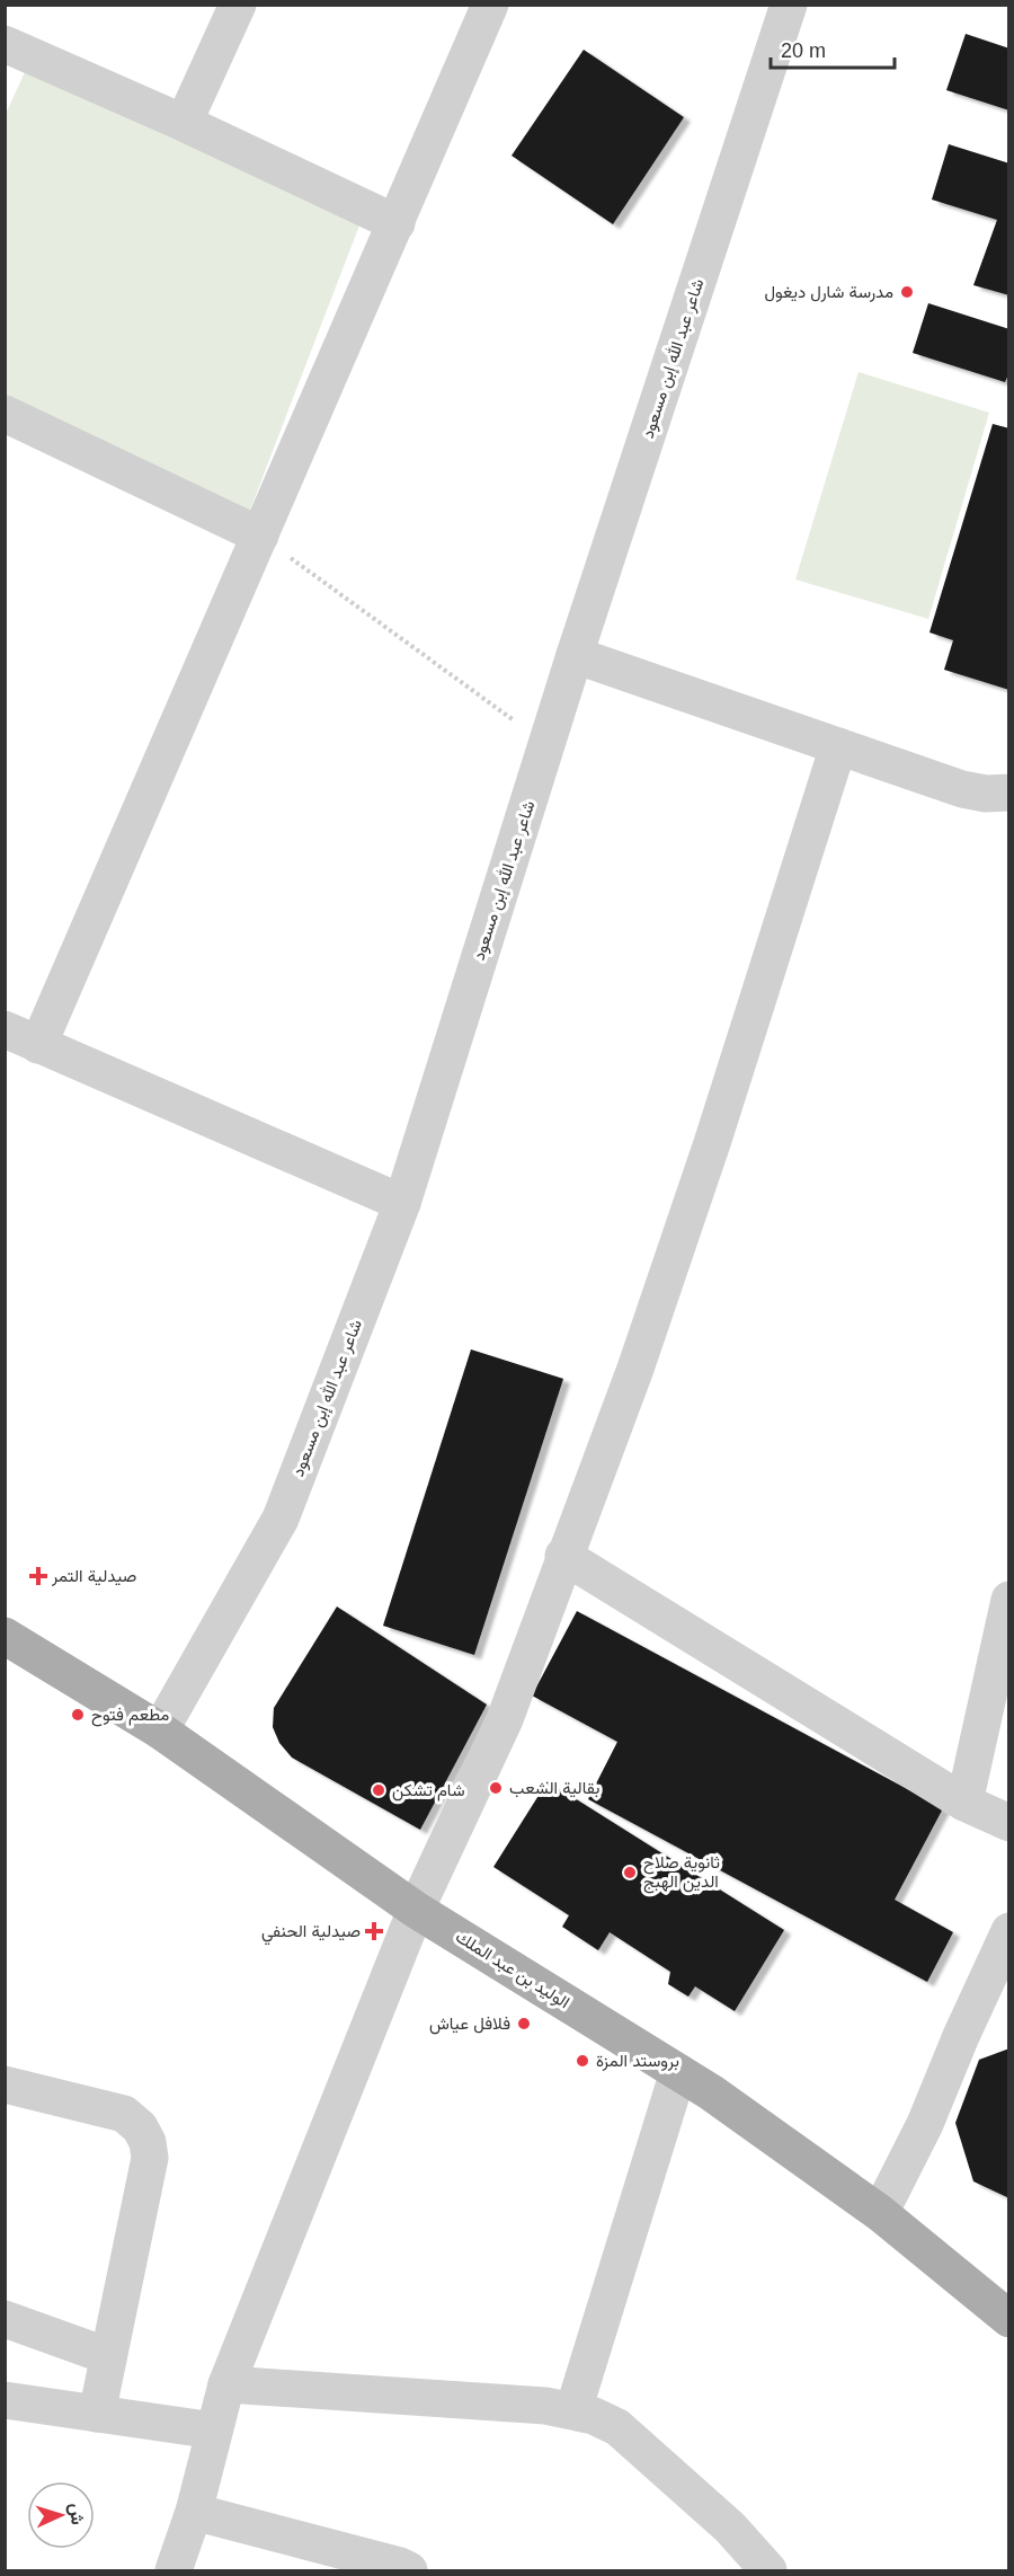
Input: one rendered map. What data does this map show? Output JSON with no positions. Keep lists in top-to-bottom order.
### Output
{
  "streets": {
    "main road": ["الوليد بن عبد الملك"],
    "street": ["شاعر عبد الله إبن مسعود"]
  },
  "crossings": [
    ["شاعر عبد الله إبن مسعود", "الوليد بن عبد الملك"]
  ],
  "places": {
    "other": [
      "مدرسة شارل ديغول",
      "مطعم فتوح",
      "بقالية الشعب",
      "شام تشكن",
      "ثانوية صلاح الدين الهبج",
      "فلافل عياش",
      "بروستد المزة"
    ],
    "health": ["صيدلية التمر", "صيدلية الحنفي"]
  },
  "scale_bar": "20 m",
  "north": "right"
}
